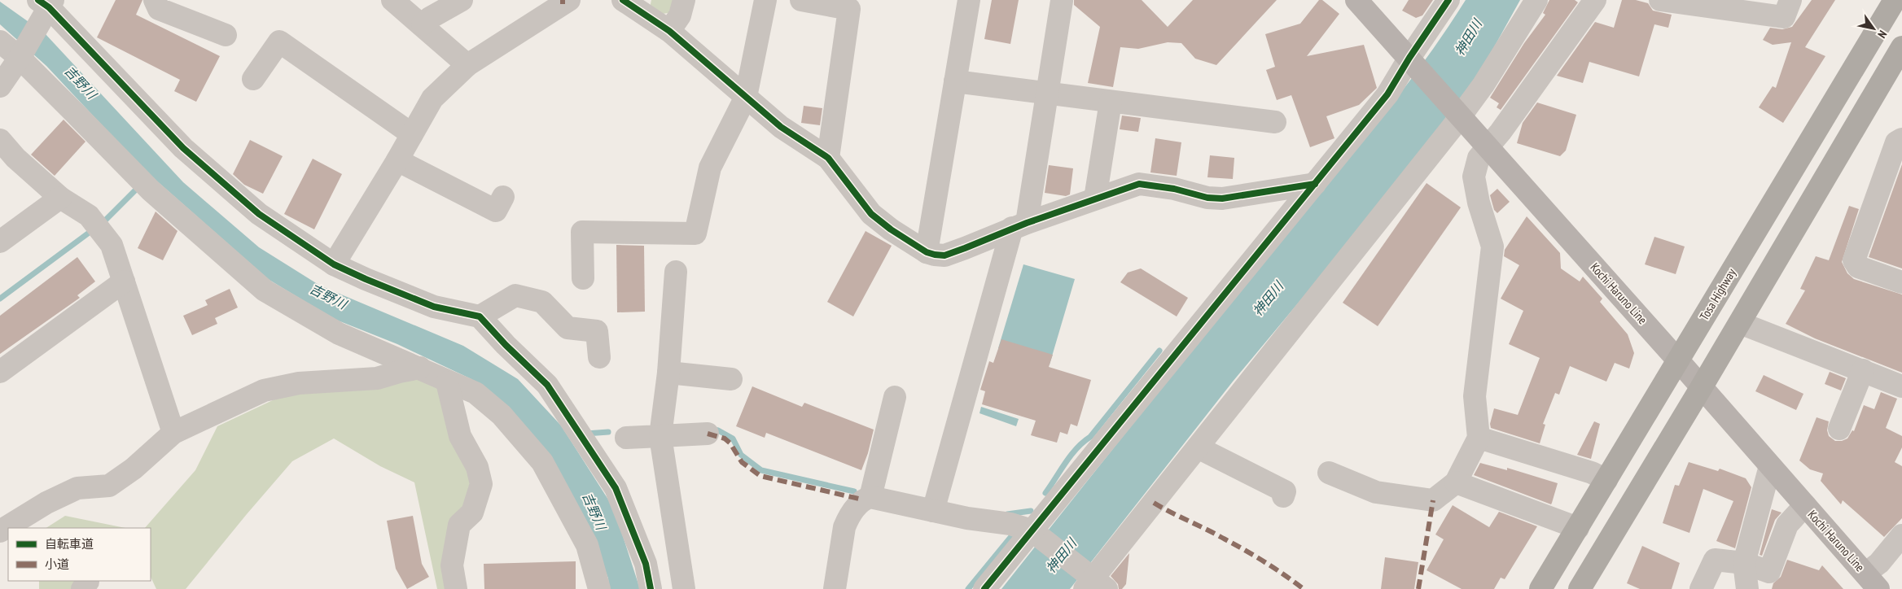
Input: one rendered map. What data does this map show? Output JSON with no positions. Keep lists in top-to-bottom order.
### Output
{
  "streets": {
    "highway": ["Tosa Highway"],
    "main road": ["Kochi Haruno Line"]
  },
  "crossings": [
    ["Kochi Haruno Line", "Tosa Highway"]
  ],
  "water": ["神田川", "吉野川"],
  "legend": ["自転車道", "小道"],
  "north": "bottom right"
}
